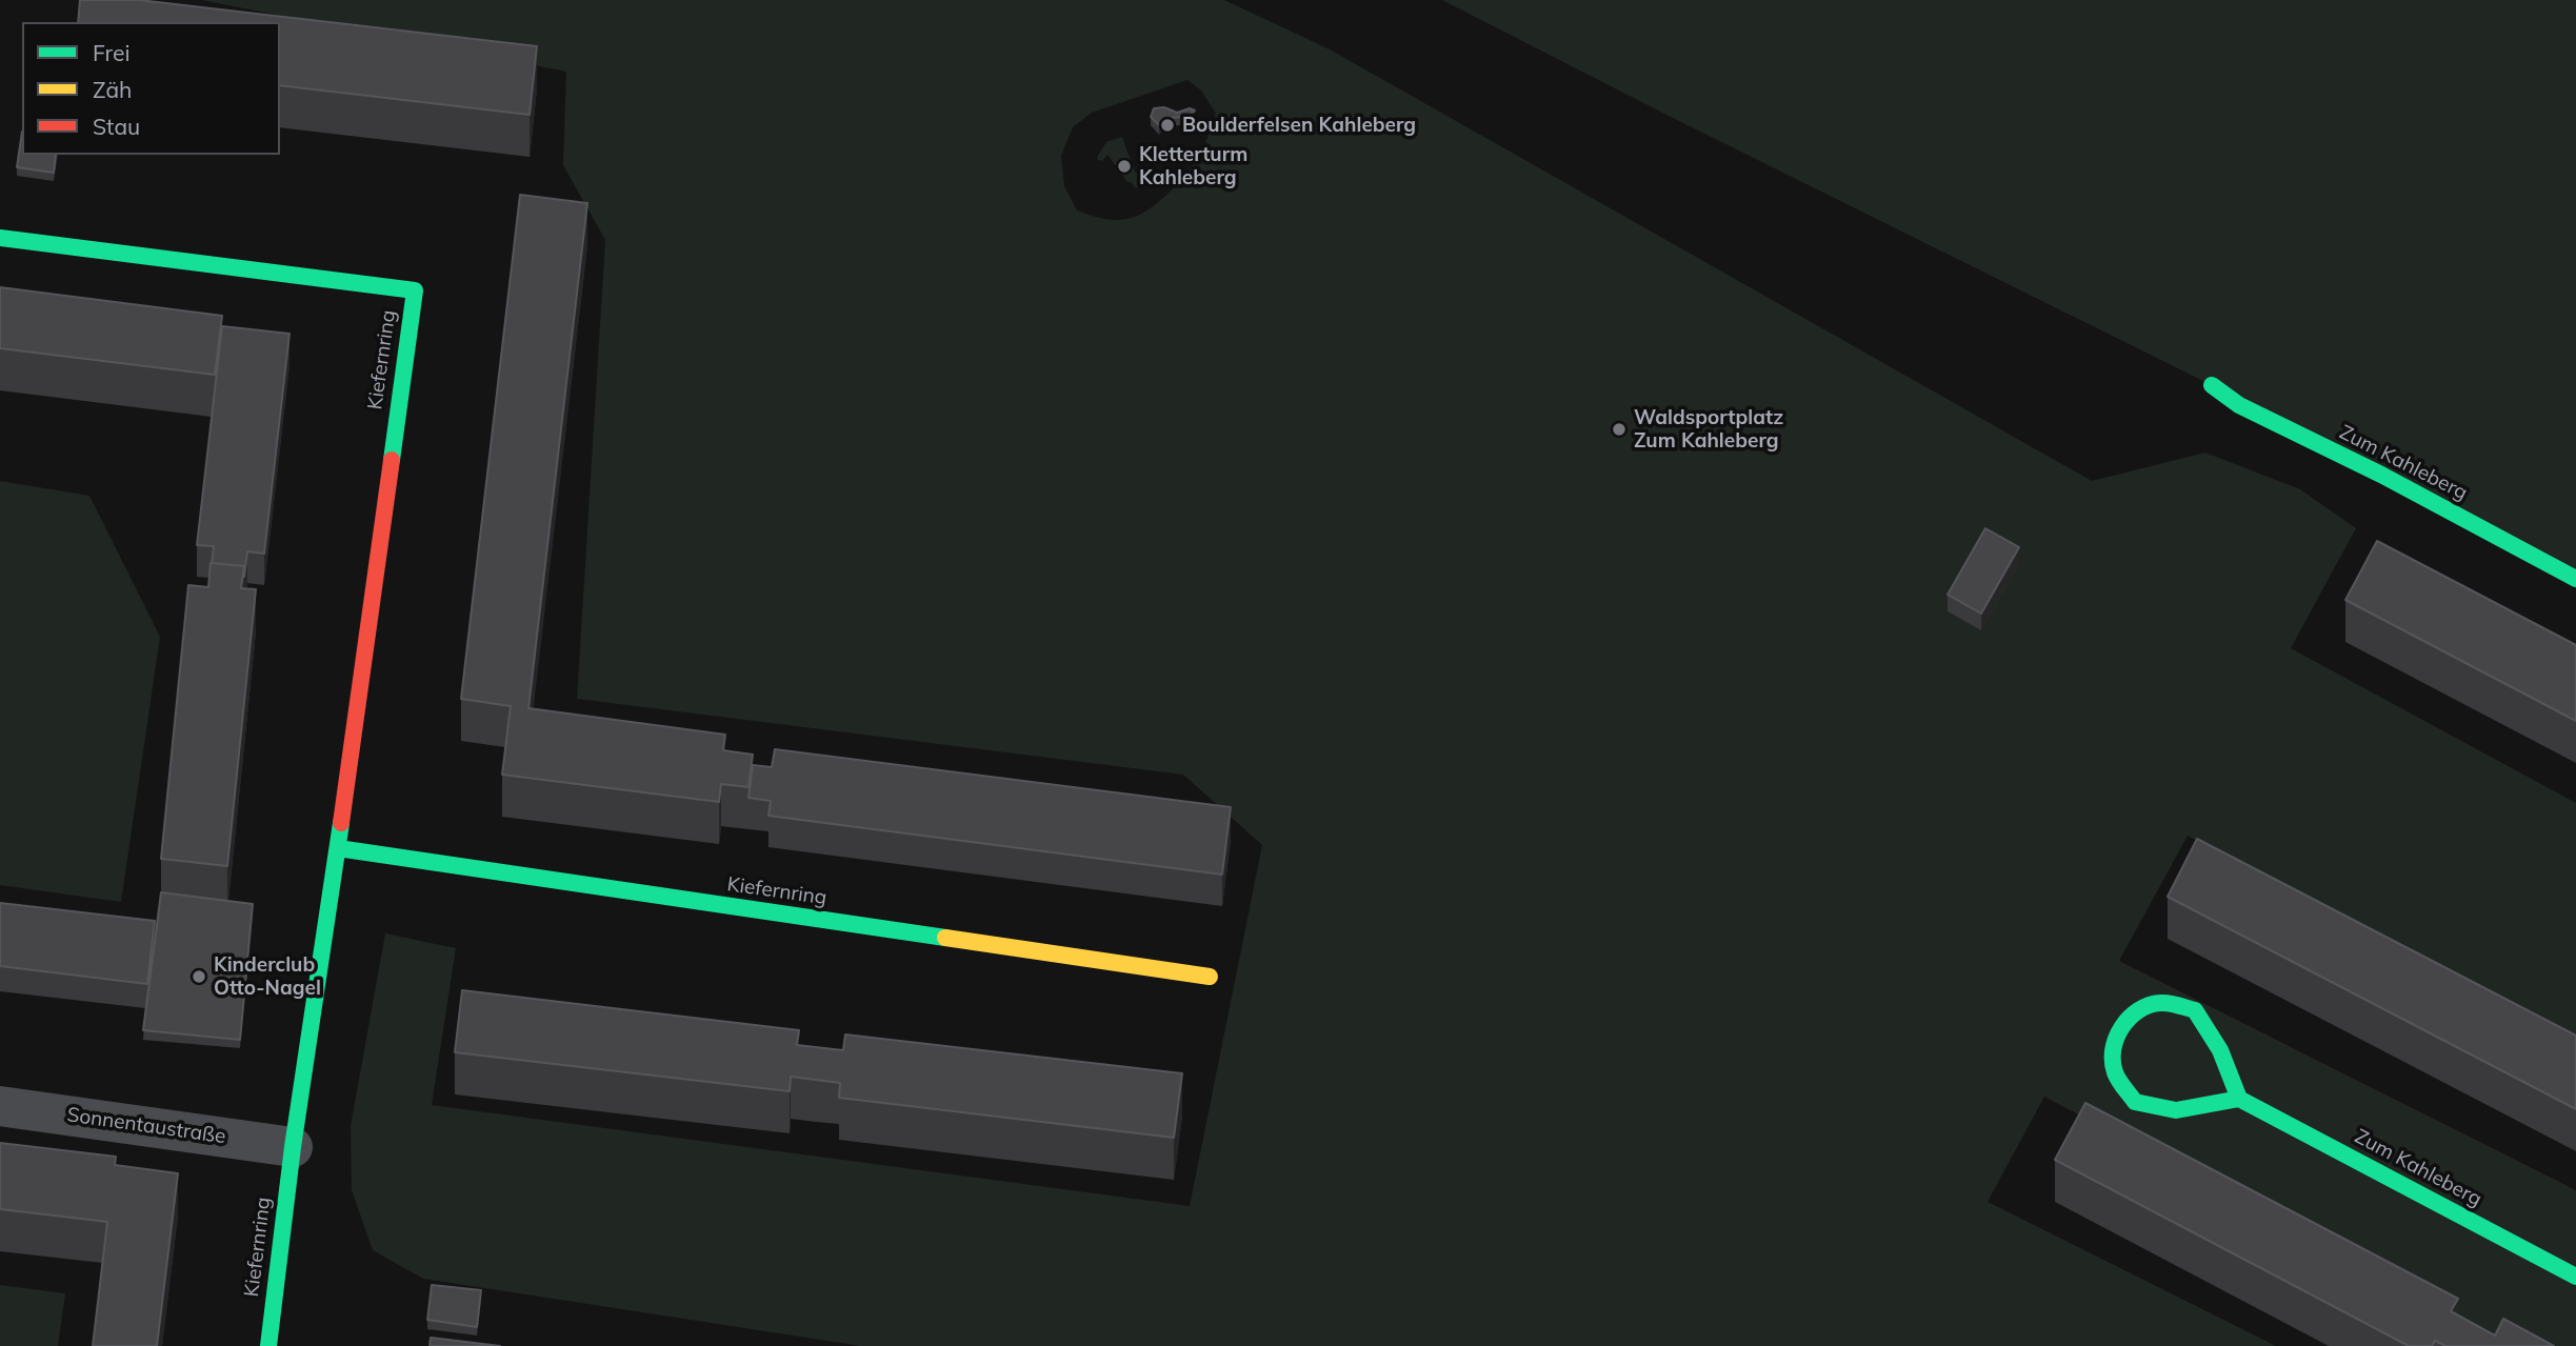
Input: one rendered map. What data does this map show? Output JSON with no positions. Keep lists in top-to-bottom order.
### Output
{
  "streets": {
    "street": ["Kiefernring", "Zum Kahleberg", "Sonnentaustraße"]
  },
  "crossings": [
    ["Kiefernring", "Sonnentaustraße"]
  ],
  "places": [
    "Boulderfelsen Kahleberg",
    "Kletterturm Kahleberg",
    "Waldsportplatz Zum Kahleberg",
    "Kinderclub Otto-Nagel"
  ],
  "legend": ["Frei", "Zäh", "Stau"]
}
